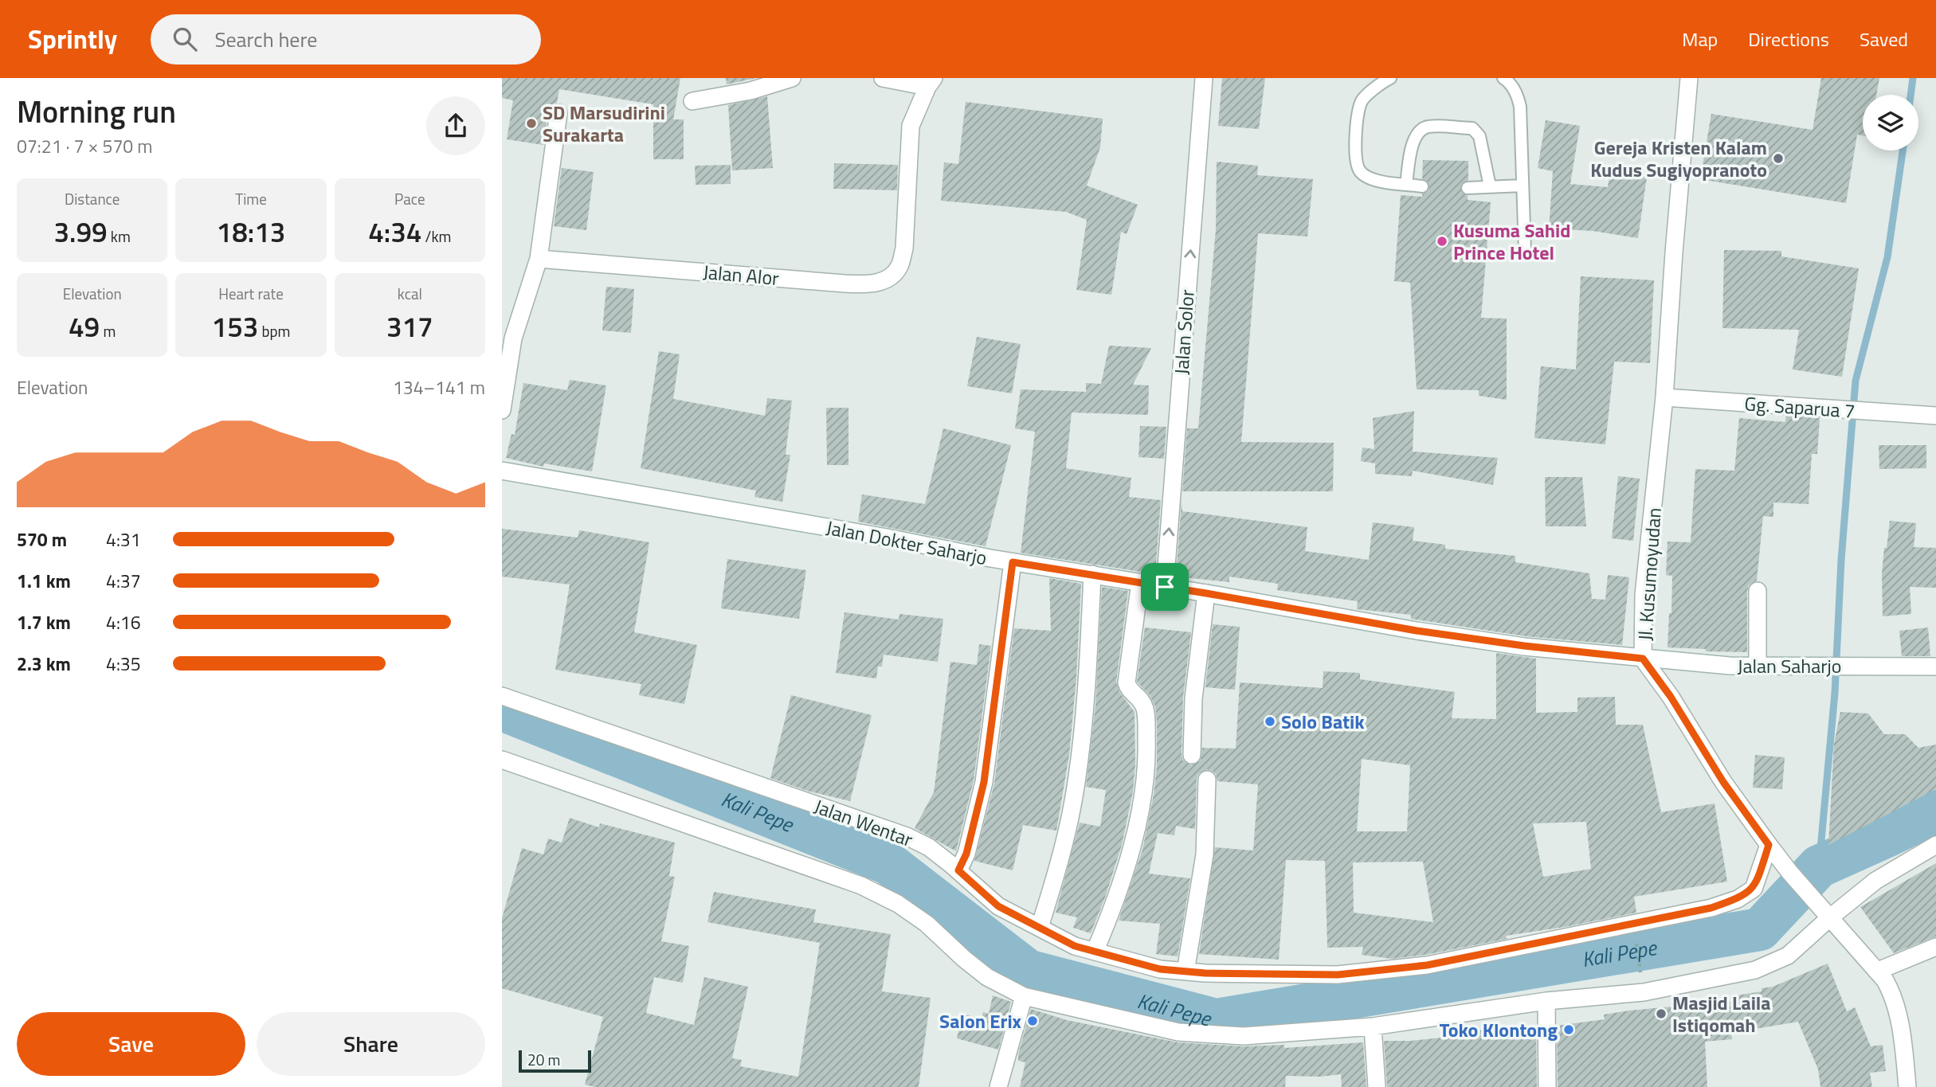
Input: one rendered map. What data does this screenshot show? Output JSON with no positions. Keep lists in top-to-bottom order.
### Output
{
  "streets": {
    "street": [
      "Jalan Alor",
      "Jalan Solor",
      "Gg. Saparua 7",
      "Jalan Dokter Saharjo",
      "Jl. Kusumoyudan",
      "Jalan Saharjo",
      "Jalan Wentar"
    ]
  },
  "crossings": [
    ["Jalan Solor", "Jalan Dokter Saharjo"],
    ["Gg. Saparua 7", "Jl. Kusumoyudan"],
    ["Jalan Dokter Saharjo", "Jl. Kusumoyudan"],
    ["Jalan Dokter Saharjo", "Jalan Saharjo"],
    ["Jl. Kusumoyudan", "Jalan Saharjo"],
    ["Jl. Kusumoyudan", "Jalan Wentar"]
  ],
  "one_way": ["Jalan Solor"],
  "water": ["Kali Pepe"],
  "places": [
    "SD Marsudirini Surakarta",
    "Gereja Kristen Kalam Kudus Sugiyopranoto",
    "Kusuma Sahid Prince Hotel",
    "Solo Batik",
    "Masjid Laila Istiqomah",
    "Salon Erix",
    "Toko Klontong"
  ],
  "scale_bar": "20 m",
  "page": {
    "header": "Sprintly",
    "search": "Search here",
    "nav": ["Map", "Directions", "Saved"],
    "heading": ["Morning run", "07:21 · 7 × 570 m"],
    "stats": [
      ["Distance", "3.99 km"],
      ["Time", "18:13"],
      ["Pace", "4:34 /km"],
      ["Elevation", "49 m"],
      ["Heart rate", "153 bpm"],
      ["kcal", "317"]
    ],
    "chart": ["Elevation", "134–141 m"],
    "list": [
      {
        "name": "570 m",
        "note": "4:31"
      },
      {
        "name": "1.1 km",
        "note": "4:37"
      },
      {
        "name": "1.7 km",
        "note": "4:16"
      },
      {
        "name": "2.3 km",
        "note": "4:35"
      }
    ],
    "buttons": ["Save", "Share"],
    "scale": "20 m"
  }
}
